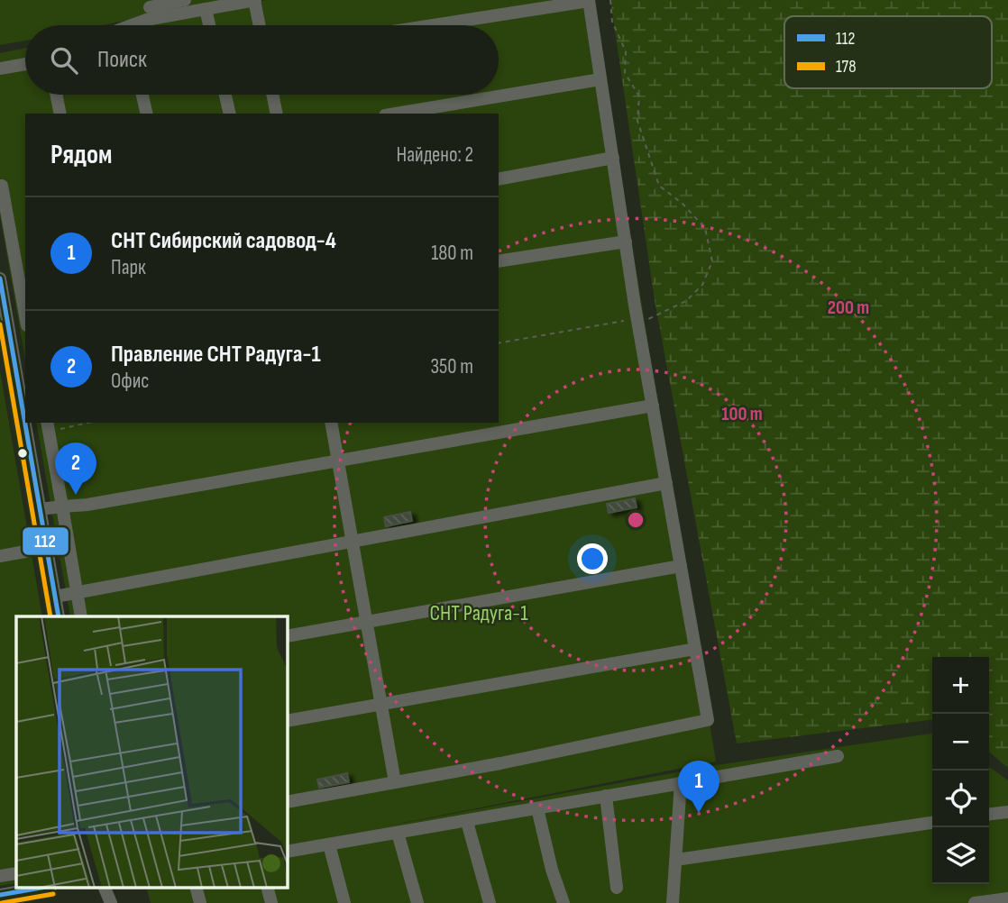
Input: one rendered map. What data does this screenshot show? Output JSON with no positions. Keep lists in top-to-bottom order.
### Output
{
  "parks": ["СНТ Радуга-1"],
  "lines": ["transit line 112", "transit line 178"],
  "legend": ["112", "178"],
  "page": {
    "search": "Поиск",
    "heading": ["Рядом", "Найдено: 2"],
    "list": [
      {
        "mark": "1",
        "name": "СНТ Сибирский садовод-4",
        "note": "Парк",
        "value": "180 m"
      },
      {
        "mark": "2",
        "name": "Правление СНТ Радуга-1",
        "note": "Офис",
        "value": "350 m"
      }
    ],
    "pins": ["2", "1"],
    "map_buttons": ["+", "−"]
  },
  "rings": ["200 m", "100 m"]
}
